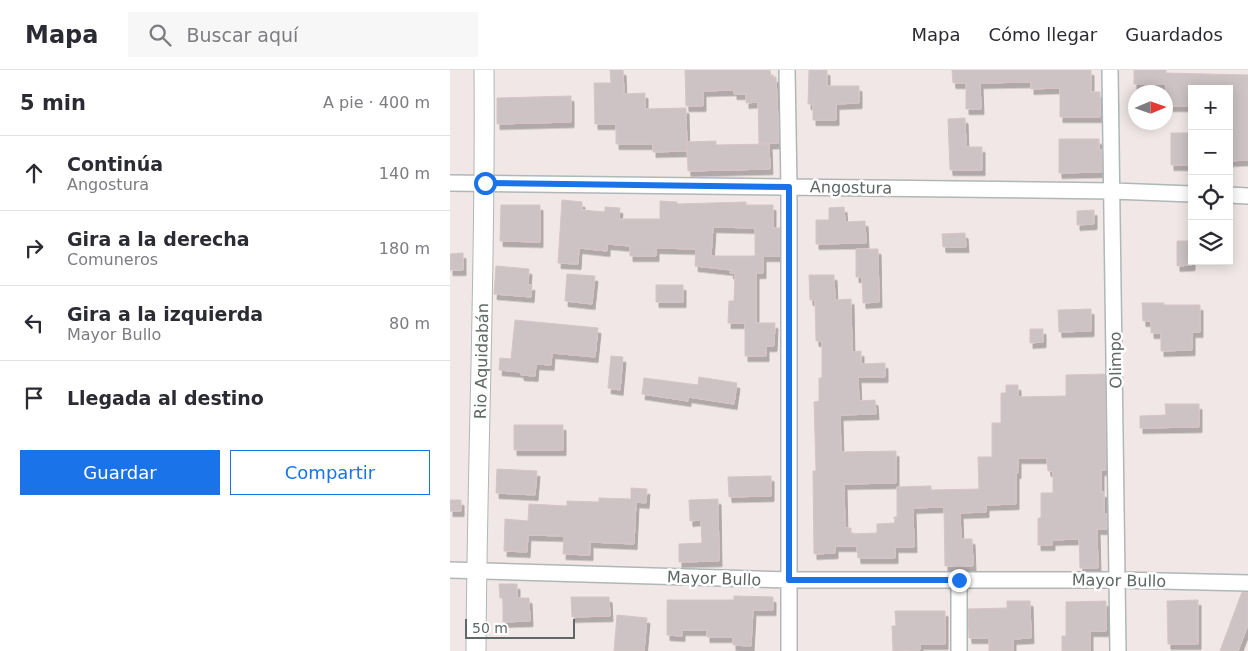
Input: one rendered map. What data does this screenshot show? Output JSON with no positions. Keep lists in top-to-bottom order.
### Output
{
  "streets": {
    "street": [
      "Angostura",
      "Olimpo",
      "Rio Aquidabán",
      "Mayor Bullo"
    ]
  },
  "crossings": [
    ["Angostura", "Olimpo"],
    ["Angostura", "Rio Aquidabán"],
    ["Olimpo", "Mayor Bullo"],
    ["Rio Aquidabán", "Mayor Bullo"]
  ],
  "scale_bar": "50 m",
  "north": "right",
  "page": {
    "header": "Mapa",
    "search": "Buscar aquí",
    "nav": ["Mapa", "Cómo llegar", "Guardados"],
    "heading": ["5 min", "A pie · 400 m"],
    "map_buttons": ["+", "−"],
    "list": [
      ["Continúa", "Angostura", "140 m"],
      ["Gira a la derecha", "Comuneros", "180 m"],
      ["Gira a la izquierda", "Mayor Bullo", "80 m"],
      "Llegada al destino"
    ],
    "buttons": ["Guardar", "Compartir"],
    "scale": "50 m"
  }
}
